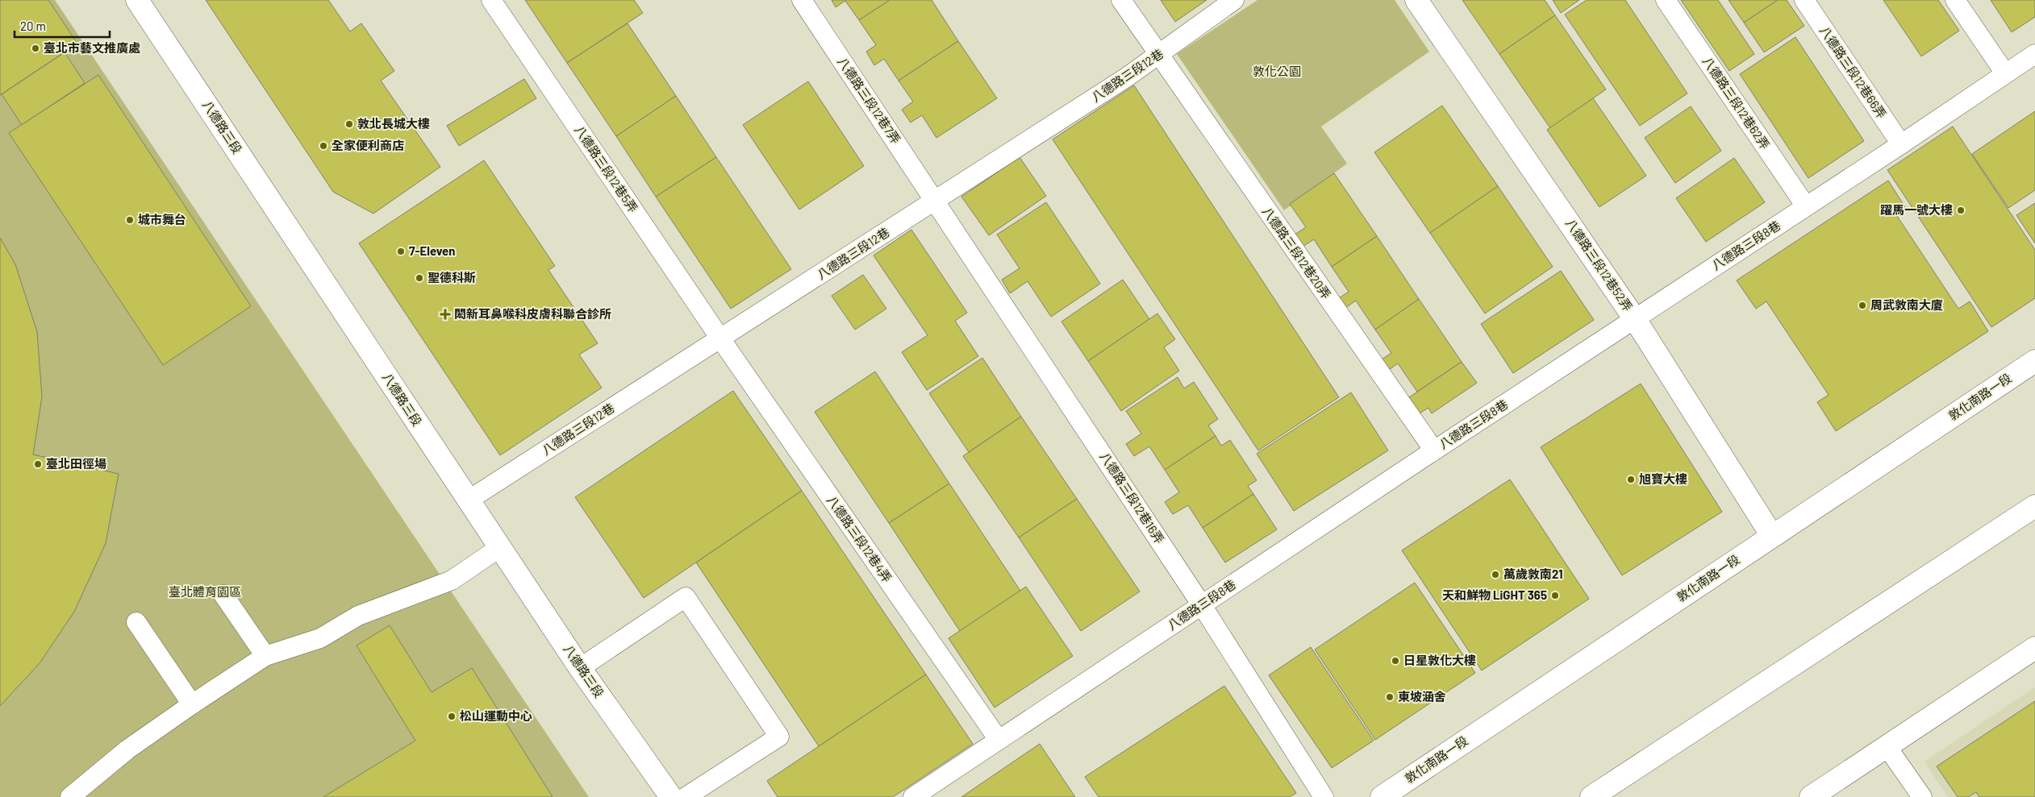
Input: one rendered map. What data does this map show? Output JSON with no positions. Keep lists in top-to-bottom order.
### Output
{
  "streets": {
    "street": ["八德路三段", "八德路三段12巷52弄", "敦化南路一段"],
    "lane": [
      "八德路三段12巷66弄",
      "八德路三段12巷",
      "八德路三段12巷7弄",
      "八德路三段12巷62弄",
      "八德路三段12巷5弄",
      "八德路三段8巷",
      "八德路三段12巷20弄",
      "八德路三段12巷16弄",
      "八德路三段12巷4弄"
    ]
  },
  "crossings": [
    ["八德路三段12巷66弄", "八德路三段8巷"],
    ["八德路三段12巷", "八德路三段12巷7弄"],
    ["八德路三段12巷", "八德路三段"],
    ["八德路三段12巷", "八德路三段12巷5弄"],
    ["八德路三段12巷", "八德路三段12巷20弄"],
    ["八德路三段12巷", "八德路三段12巷16弄"],
    ["八德路三段12巷", "八德路三段12巷4弄"],
    ["八德路三段12巷7弄", "八德路三段12巷16弄"],
    ["八德路三段12巷62弄", "八德路三段8巷"],
    ["八德路三段12巷5弄", "八德路三段12巷4弄"],
    ["八德路三段8巷", "八德路三段12巷20弄"],
    ["八德路三段8巷", "八德路三段12巷52弄"],
    ["八德路三段8巷", "八德路三段12巷16弄"],
    ["八德路三段8巷", "八德路三段12巷4弄"],
    ["八德路三段12巷52弄", "敦化南路一段"]
  ],
  "parks": ["敦化公園", "臺北體育園區"],
  "places": {
    "other": [
      "臺北市藝文推廣處",
      "敦北長城大樓",
      "全家便利商店",
      "躍馬一號大樓",
      "城市舞台",
      "7-Eleven",
      "聖德科斯",
      "周武敦南大廈",
      "臺北田徑場",
      "旭寶大樓",
      "萬歲敦南21",
      "天和鮮物 LiGHT 365",
      "日星敦化大樓",
      "東坡涵舍",
      "松山運動中心"
    ],
    "health": ["閎新耳鼻喉科皮膚科聯合診所"]
  },
  "scale_bar": "20 m"
}
